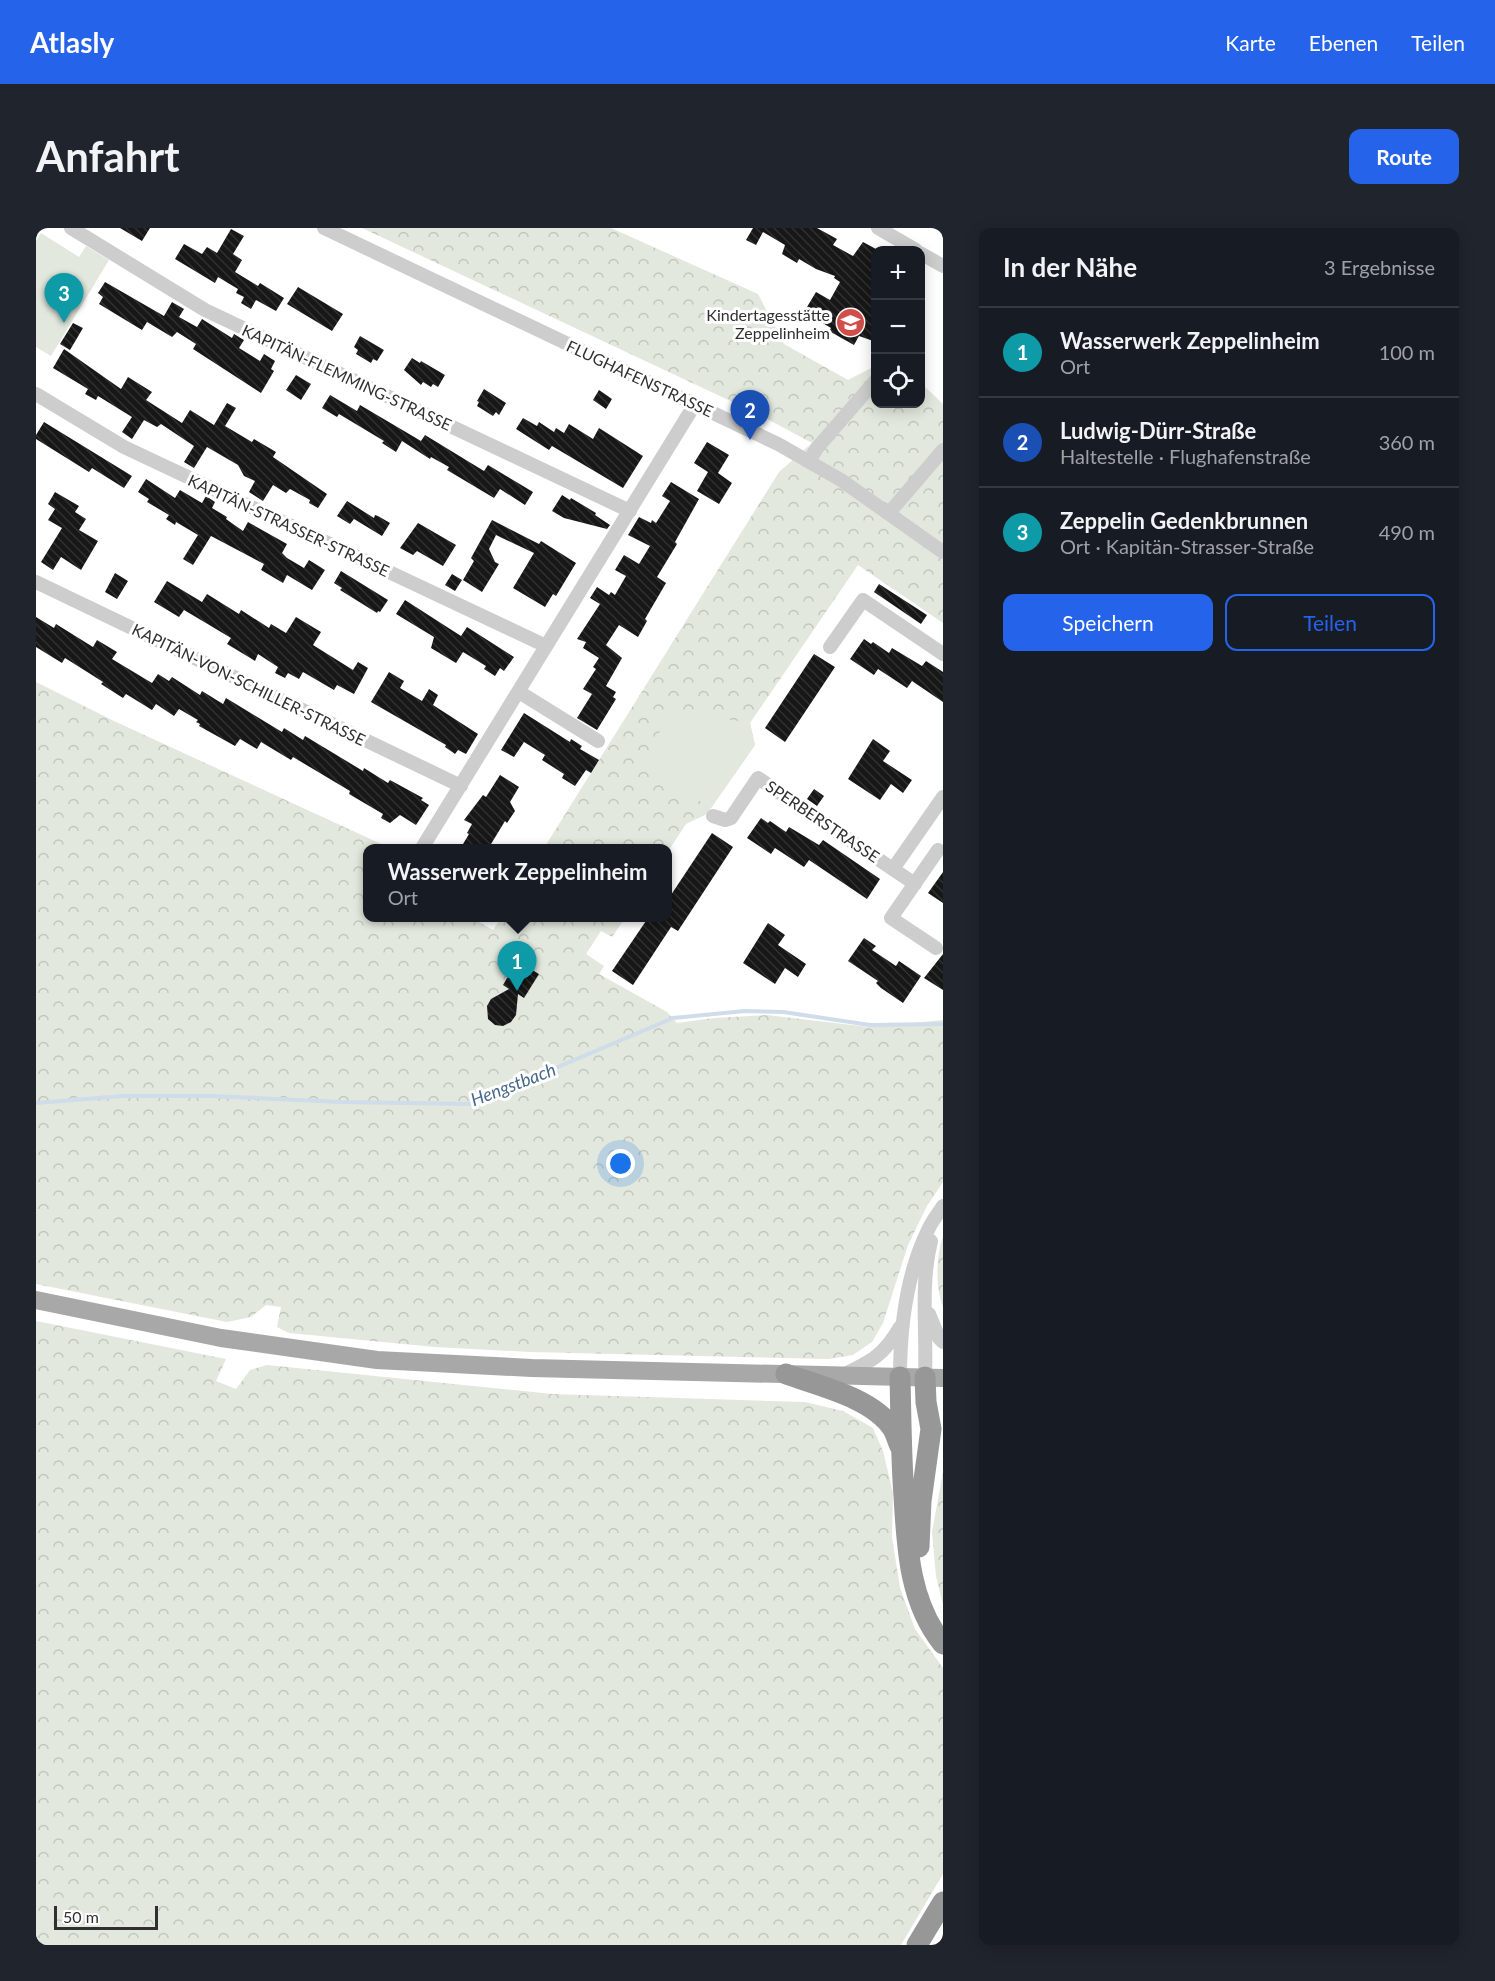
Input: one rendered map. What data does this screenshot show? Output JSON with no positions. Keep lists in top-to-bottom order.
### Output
{
  "streets": {
    "street": [
      "KAPITÄN-FLEMMING-STRASSE",
      "FLUGHAFENSTRASSE",
      "KAPITÄN-STRASSER-STRASSE",
      "KAPITÄN-VON-SCHILLER-STRASSE",
      "SPERBERSTRASSE"
    ]
  },
  "water": ["Hengstbach"],
  "places": {
    "school or university": ["Kindertagesstätte Zeppelinheim"]
  },
  "scale_bar": "50 m",
  "page": {
    "header": "Atlasly",
    "nav": ["Karte", "Ebenen", "Teilen"],
    "buttons": [
      "Route",
      ["Speichern", "Teilen"]
    ],
    "title": "Anfahrt",
    "heading": ["In der Nähe", "3 Ergebnisse"],
    "map_buttons": ["+", "−"],
    "pins": ["3", "2", "1"],
    "list": [
      {
        "mark": "1",
        "name": "Wasserwerk Zeppelinheim",
        "note": "Ort",
        "value": "100 m"
      },
      {
        "mark": "2",
        "name": "Ludwig-Dürr-Straße",
        "note": "Haltestelle · Flughafenstraße",
        "value": "360 m"
      },
      {
        "mark": "3",
        "name": "Zeppelin Gedenkbrunnen",
        "note": "Ort · Kapitän-Strasser-Straße",
        "value": "490 m"
      }
    ],
    "popup": ["Wasserwerk Zeppelinheim", "Ort"],
    "scale": "50 m"
  }
}
